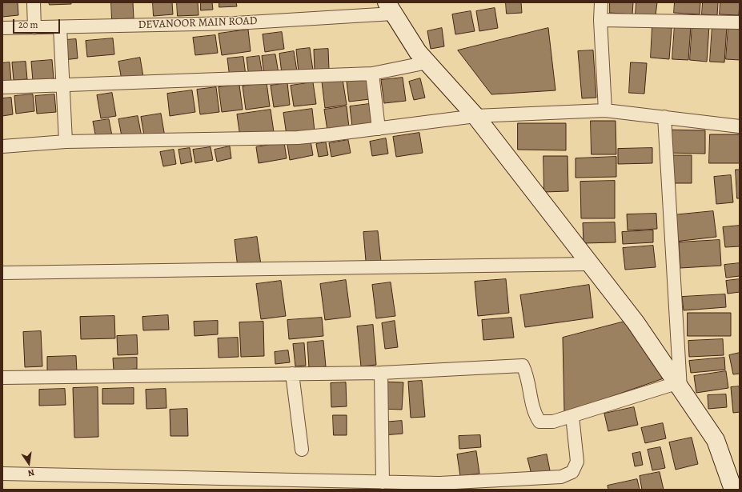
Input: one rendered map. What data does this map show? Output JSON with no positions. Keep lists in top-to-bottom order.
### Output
{
  "streets": {
    "street": ["DEVANOOR MAIN ROAD"]
  },
  "scale_bar": "20 m",
  "north": "bottom"
}
